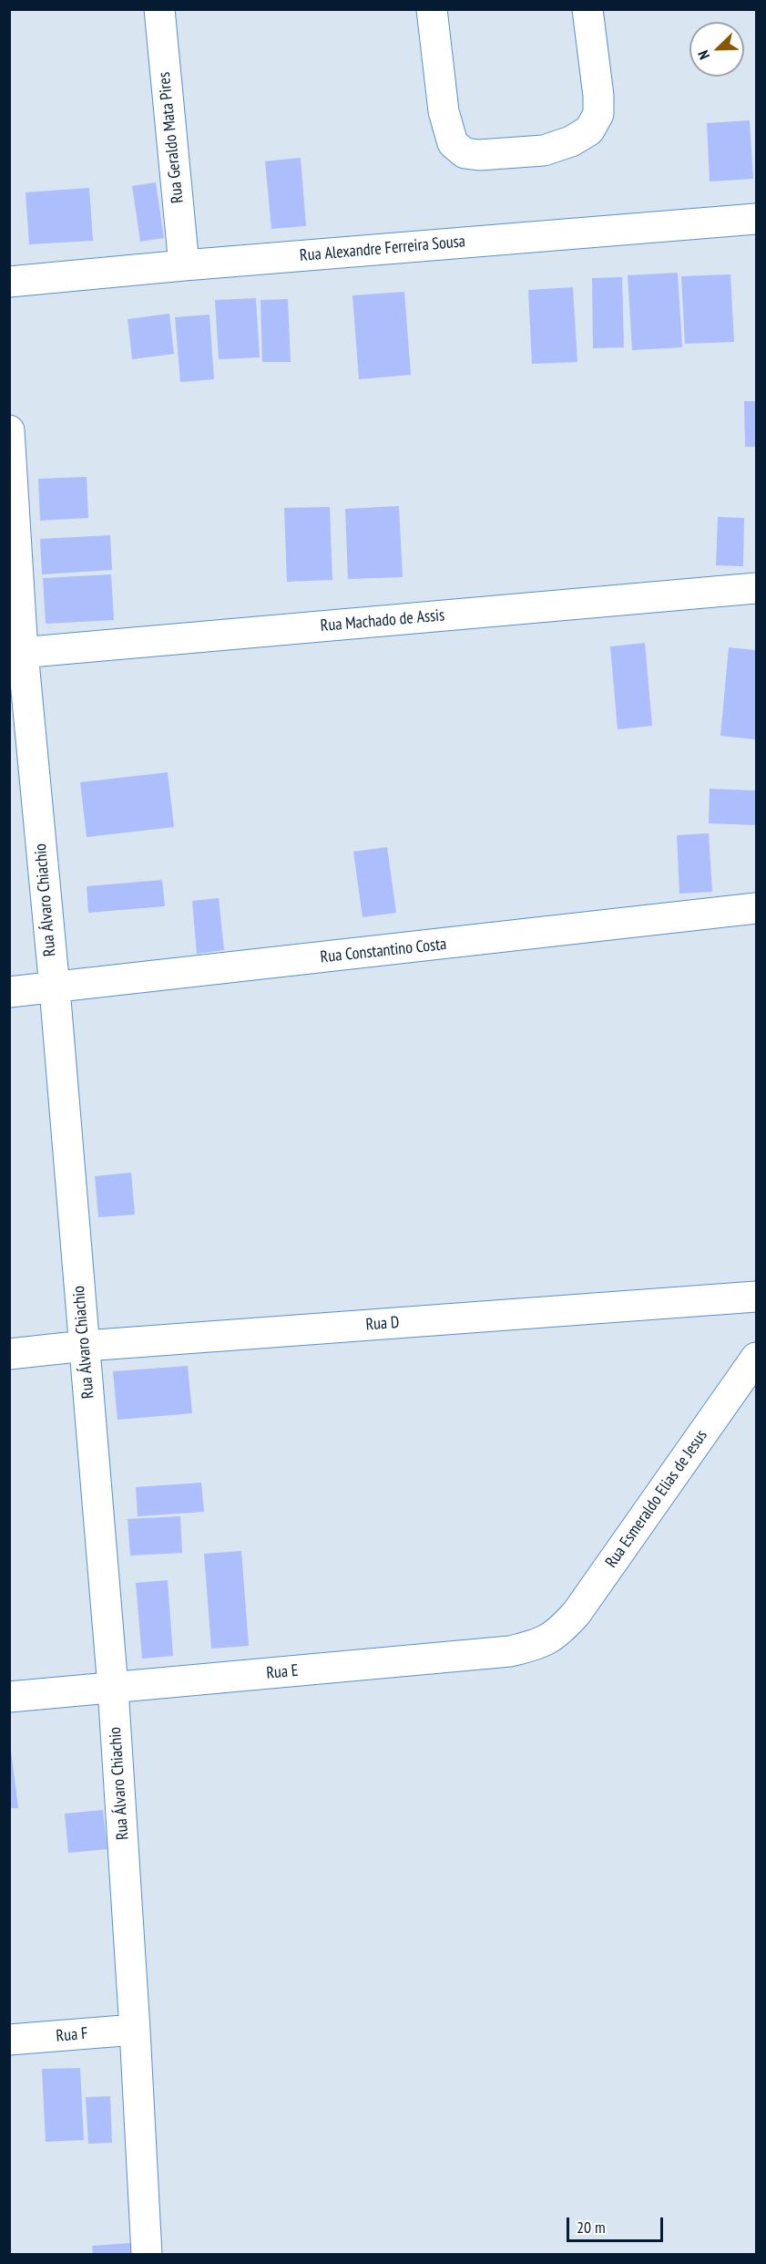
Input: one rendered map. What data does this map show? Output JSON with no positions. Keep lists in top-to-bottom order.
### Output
{
  "streets": {
    "street": [
      "Rua Geraldo Mata Pires",
      "Rua Alexandre Ferreira Sousa",
      "Rua Machado de Assis",
      "Rua Álvaro Chiachio",
      "Rua Constantino Costa",
      "Rua D",
      "Rua Esmeraldo Elias de Jesus",
      "Rua E",
      "Rua F"
    ]
  },
  "crossings": [
    ["Rua Geraldo Mata Pires", "Rua Alexandre Ferreira Sousa"],
    ["Rua Machado de Assis", "Rua Álvaro Chiachio"],
    ["Rua Álvaro Chiachio", "Rua Constantino Costa"],
    ["Rua Álvaro Chiachio", "Rua D"],
    ["Rua Álvaro Chiachio", "Rua E"],
    ["Rua Álvaro Chiachio", "Rua F"],
    ["Rua Esmeraldo Elias de Jesus", "Rua E"]
  ],
  "scale_bar": "20 m",
  "north": "bottom left"
}
